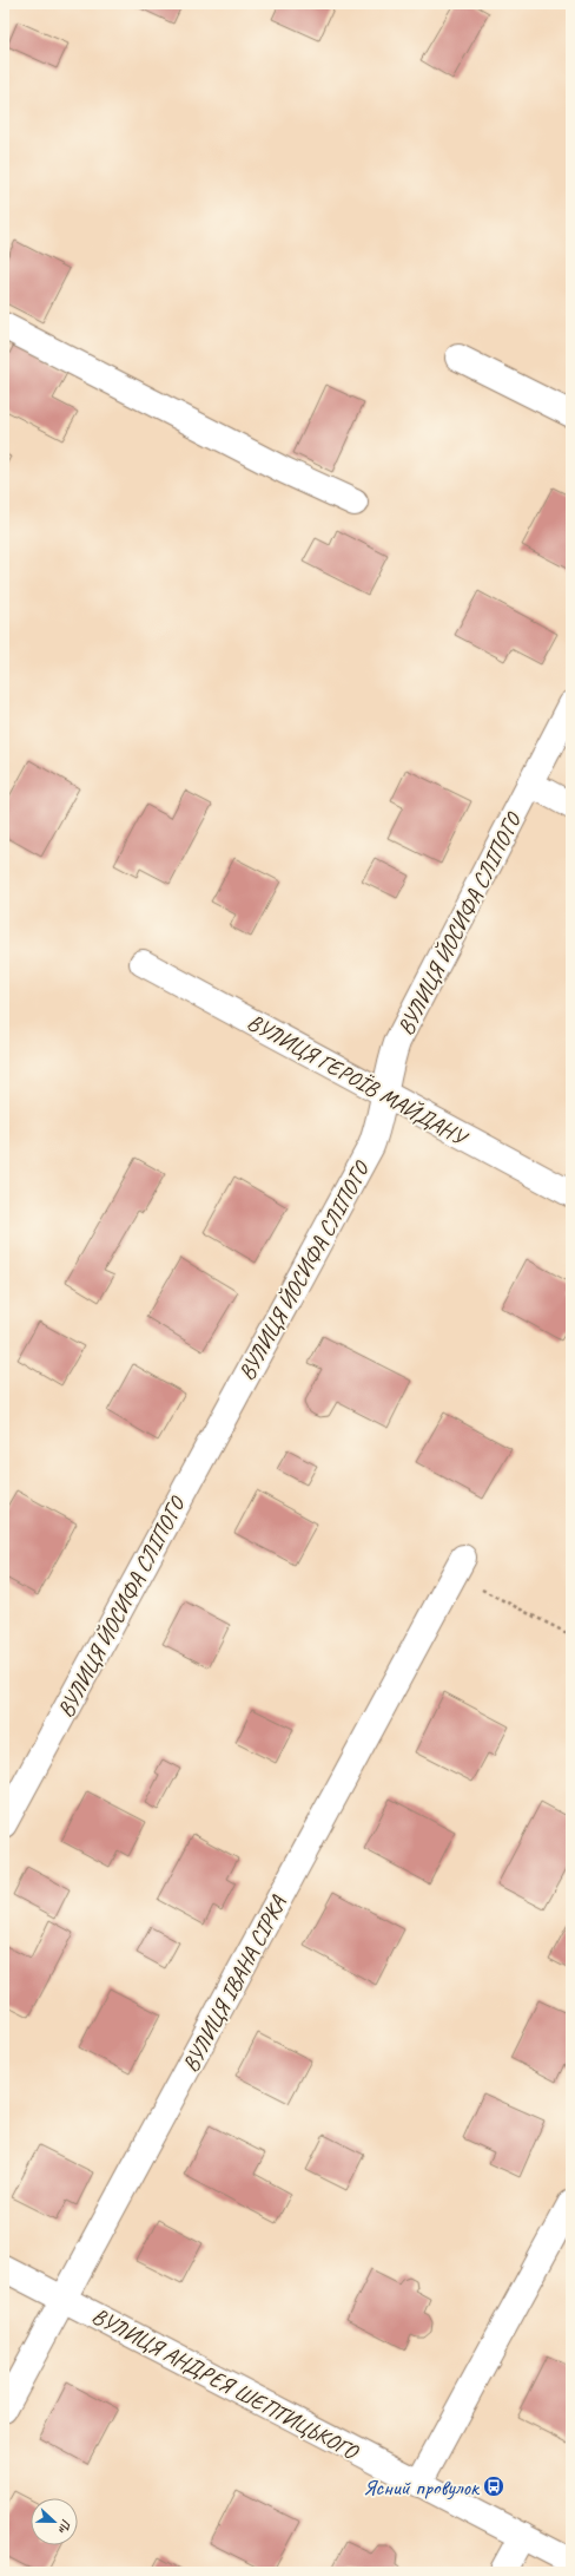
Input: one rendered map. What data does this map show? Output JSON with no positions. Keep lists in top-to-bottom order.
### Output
{
  "streets": {
    "street": [
      "ВУЛИЦЯ ЙОСИФА СЛІПОГО",
      "ВУЛИЦЯ ГЕРОЇВ МАЙДАНУ",
      "ВУЛИЦЯ ІВАНА СІРКА",
      "ВУЛИЦЯ АНДРЕЯ ШЕПТИЦЬКОГО"
    ]
  },
  "crossings": [
    ["ВУЛИЦЯ ЙОСИФА СЛІПОГО", "ВУЛИЦЯ ГЕРОЇВ МАЙДАНУ"],
    ["ВУЛИЦЯ ІВАНА СІРКА", "ВУЛИЦЯ АНДРЕЯ ШЕПТИЦЬКОГО"]
  ],
  "places": {
    "bus stop": ["Ясний провулок"]
  },
  "north": "right"
}
